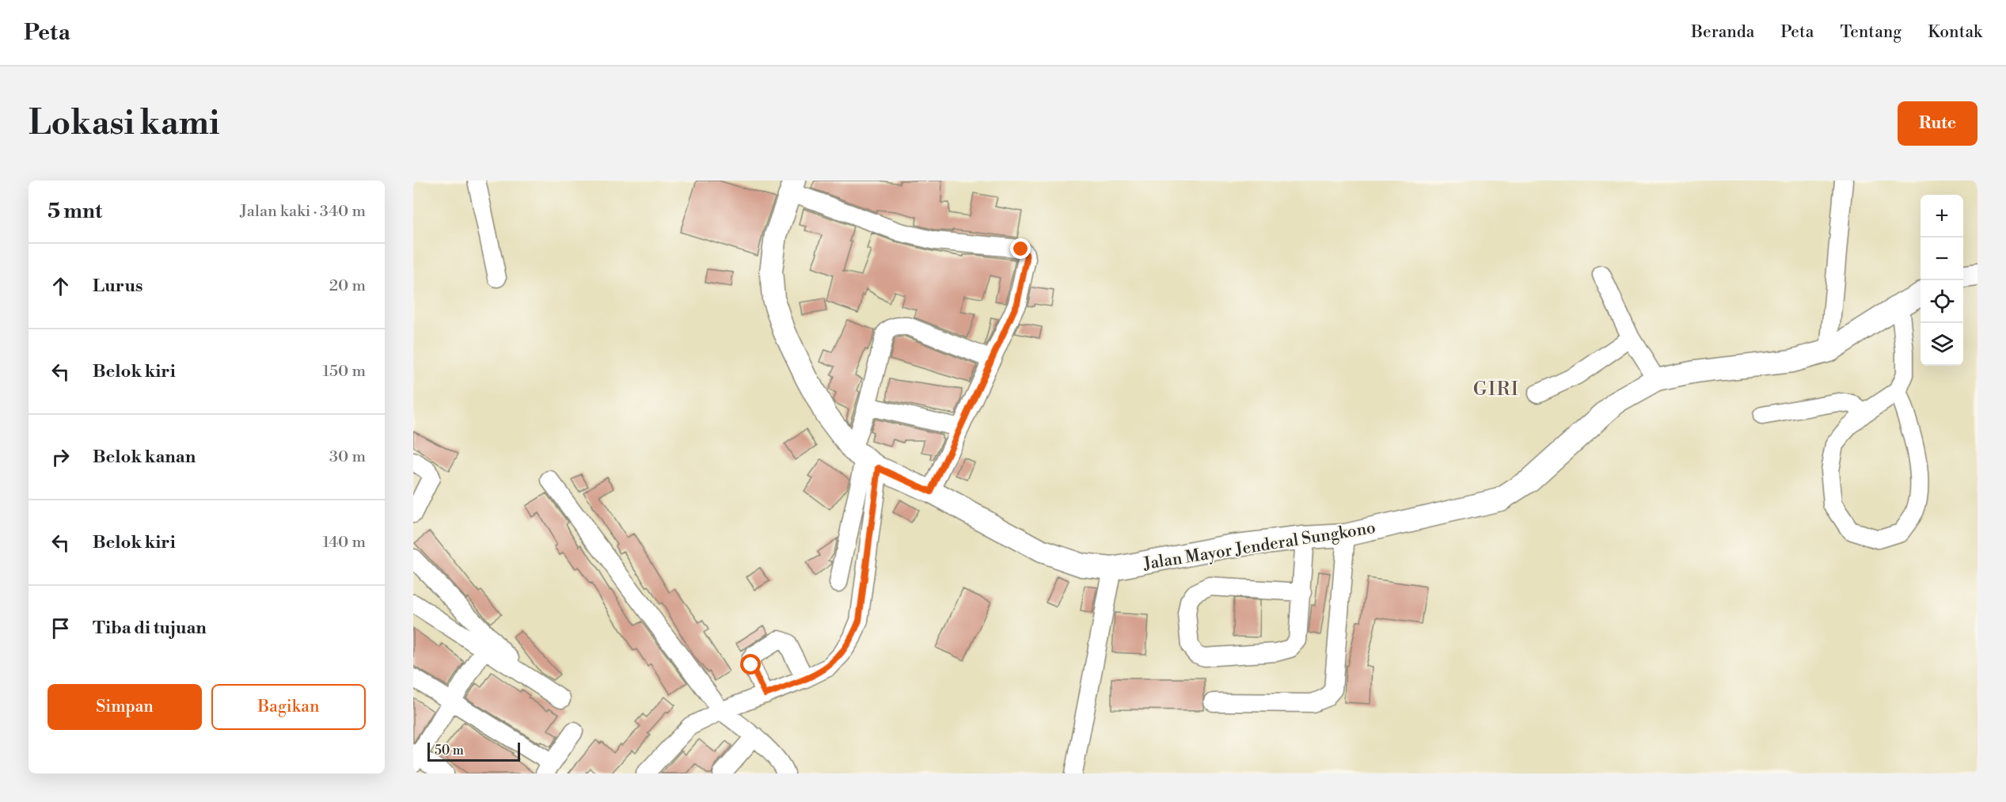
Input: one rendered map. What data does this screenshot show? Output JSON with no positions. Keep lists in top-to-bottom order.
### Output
{
  "streets": {
    "main road": ["Jalan Mayor Jenderal Sungkono"]
  },
  "districts": ["GIRI"],
  "scale_bar": "50 m",
  "page": {
    "header": "Peta",
    "nav": [
      "Beranda",
      "Peta",
      "Tentang",
      "Kontak"
    ],
    "buttons": [
      "Rute",
      ["Simpan", "Bagikan"]
    ],
    "title": "Lokasi kami",
    "heading": ["5 mnt", "Jalan kaki · 340 m"],
    "map_buttons": ["+", "−"],
    "list": [
      ["Lurus", "20 m"],
      ["Belok kiri", "150 m"],
      ["Belok kanan", "30 m"],
      ["Belok kiri", "140 m"],
      "Tiba di tujuan"
    ],
    "scale": "50 m"
  }
}
